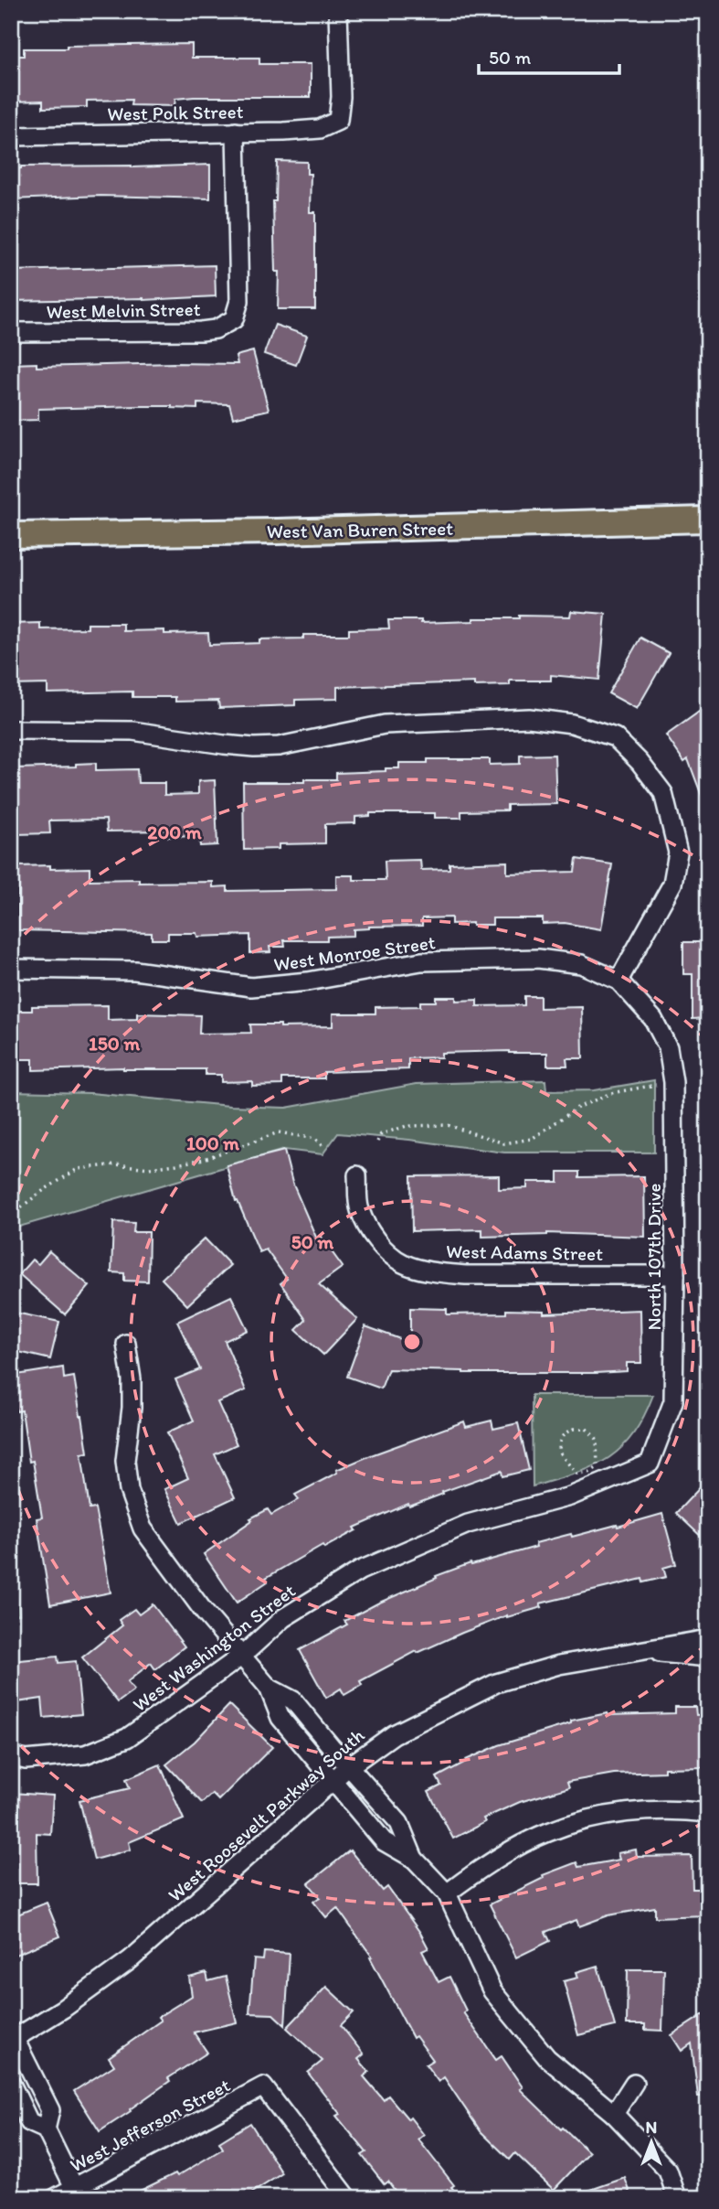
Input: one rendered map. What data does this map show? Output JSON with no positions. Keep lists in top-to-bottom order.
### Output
{
  "streets": {
    "main road": ["West Van Buren Street"],
    "street": [
      "West Polk Street",
      "West Melvin Street",
      "West Monroe Street",
      "West Adams Street",
      "North 107th Drive",
      "West Washington Street",
      "West Roosevelt Parkway South",
      "West Jefferson Street"
    ]
  },
  "crossings": [
    ["West Polk Street", "West Melvin Street"],
    ["West Monroe Street", "North 107th Drive"],
    ["West Adams Street", "North 107th Drive"],
    ["North 107th Drive", "West Washington Street"]
  ],
  "scale_bar": "50 m",
  "north": "top",
  "rings": [
    "200 m",
    "150 m",
    "100 m",
    "50 m"
  ]
}
